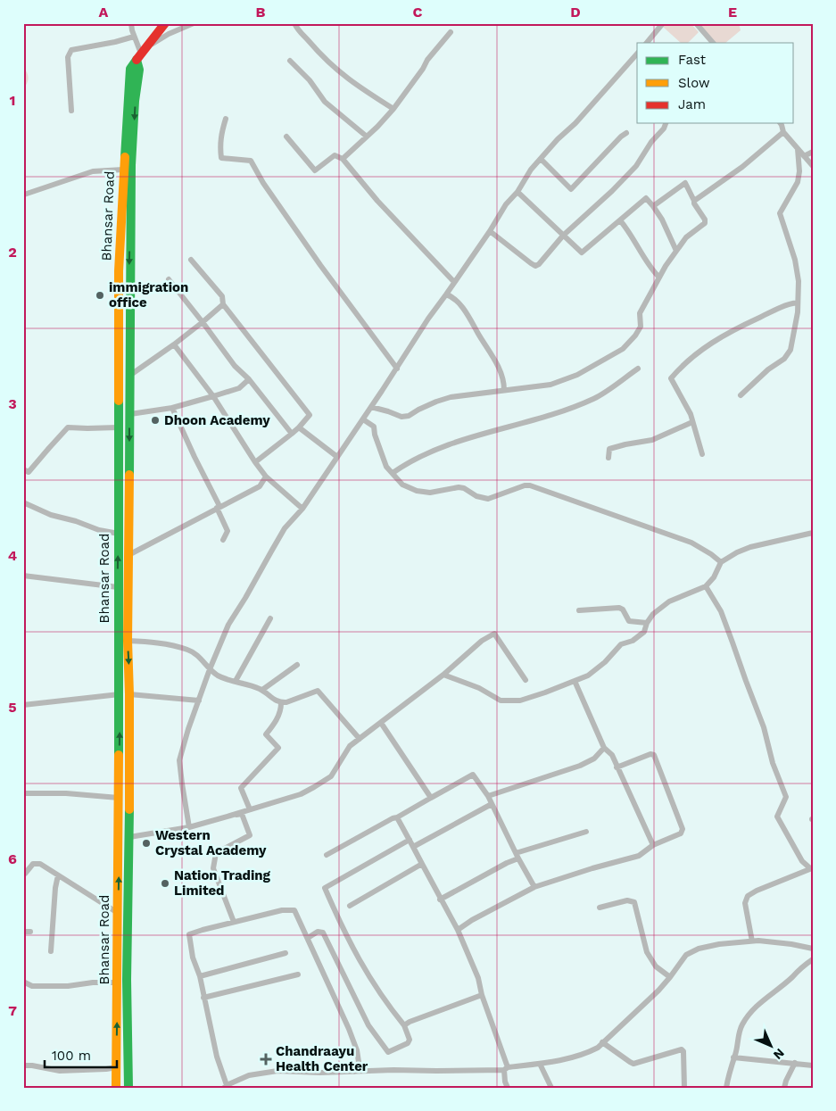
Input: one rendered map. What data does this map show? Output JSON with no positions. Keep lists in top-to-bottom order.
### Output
{
  "streets": {
    "main road": ["Bhansar Road"]
  },
  "places": {
    "other": [
      "immigration office",
      "Dhoon Academy",
      "Western Crystal Academy",
      "Nation Trading Limited"
    ],
    "health": ["Chandraayu Health Center"]
  },
  "legend": ["Fast", "Slow", "Jam"],
  "scale_bar": "100 m",
  "north": "bottom right",
  "grid": {
    "columns": [
      "A",
      "B",
      "C",
      "D",
      "E"
    ],
    "rows": [
      "1",
      "2",
      "3",
      "4",
      "5",
      "6",
      "7"
    ]
  }
}
